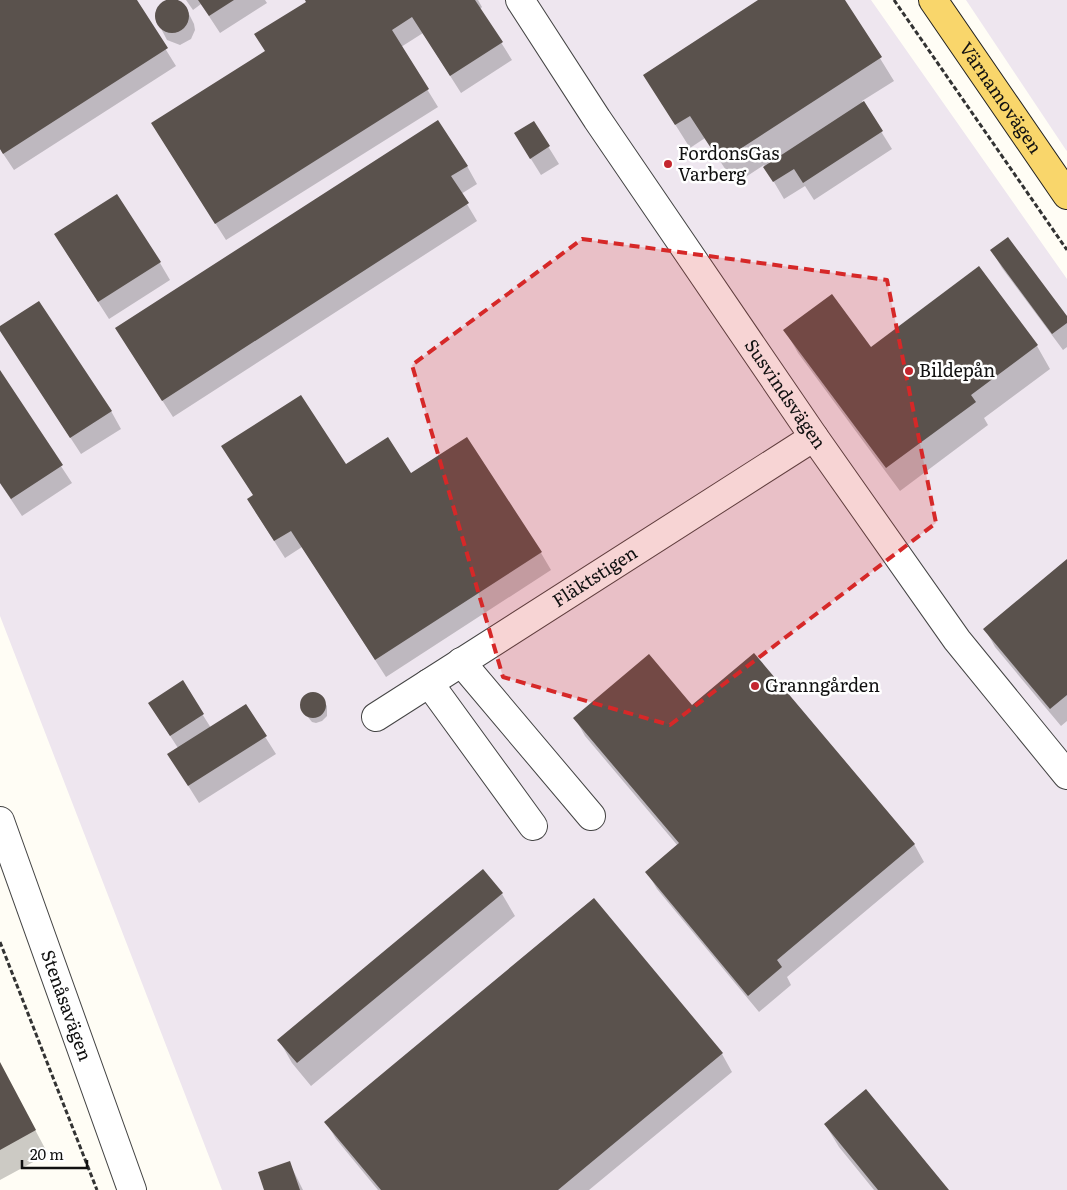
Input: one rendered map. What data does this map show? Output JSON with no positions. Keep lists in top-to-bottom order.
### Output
{
  "streets": {
    "main road": ["Värnamovägen"],
    "street": ["Susvindsvägen", "Fläktstigen", "Stenåsavägen"]
  },
  "crossings": [
    ["Susvindsvägen", "Fläktstigen"]
  ],
  "places": ["FordonsGas Varberg", "Bildepån", "Granngården"],
  "scale_bar": "20 m"
}
